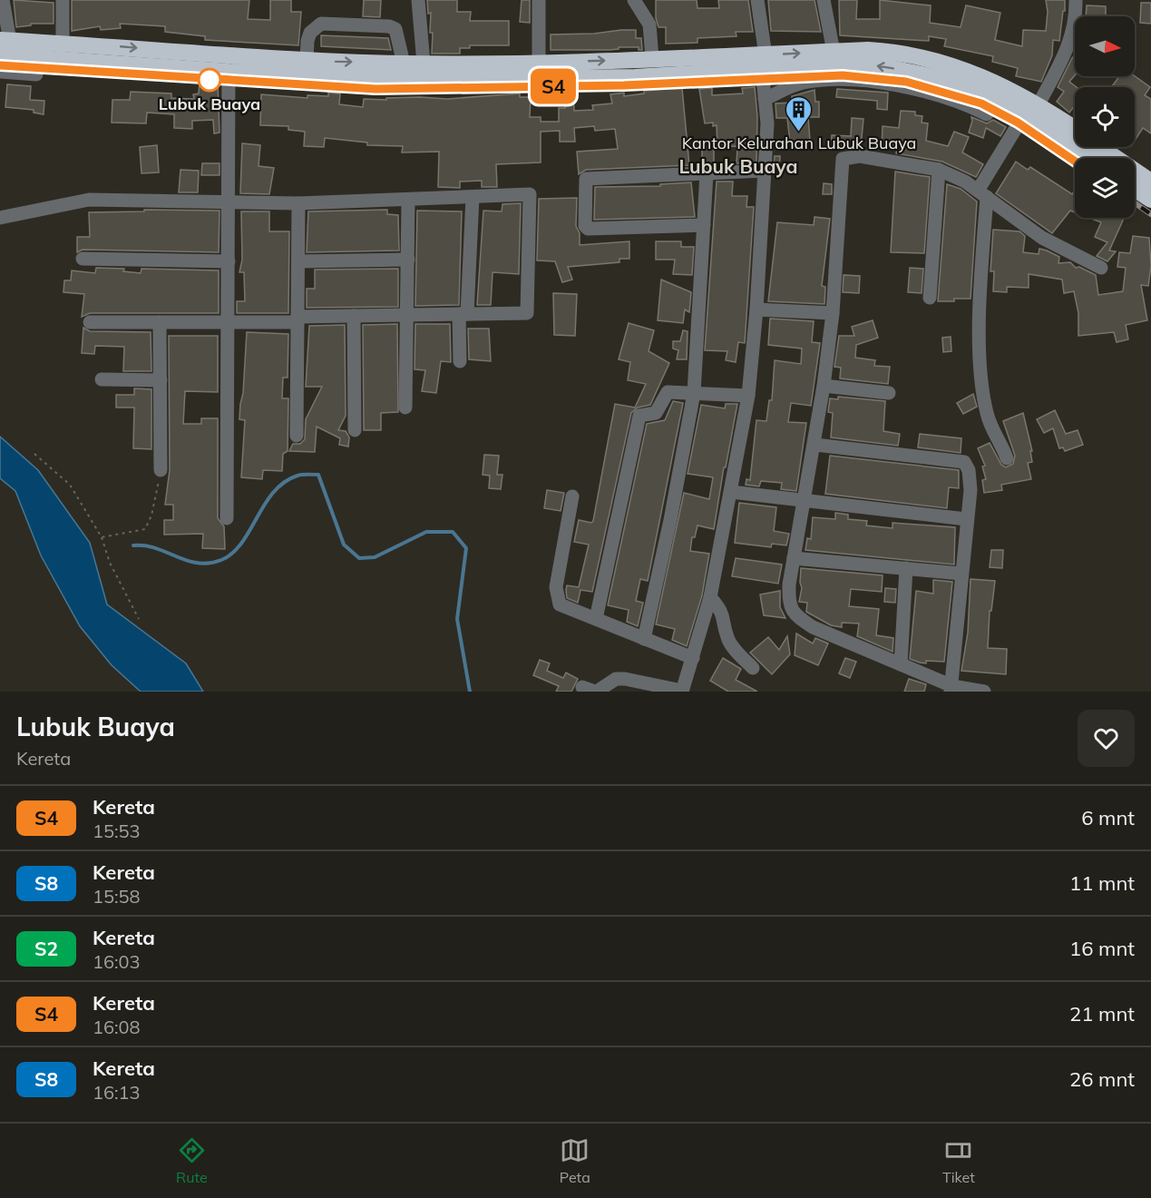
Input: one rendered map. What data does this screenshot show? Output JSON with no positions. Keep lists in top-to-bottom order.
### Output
{
  "districts": ["Lubuk Buaya"],
  "places": {
    "other": ["Lubuk Buaya"],
    "building": ["Kantor Kelurahan Lubuk Buaya"]
  },
  "north": "right",
  "page": {
    "on_map": "S4",
    "heading": ["Lubuk Buaya", "Kereta"],
    "list": [
      {
        "mark": "S4",
        "name": "Kereta",
        "note": "15:53",
        "value": "6 mnt"
      },
      {
        "mark": "S8",
        "name": "Kereta",
        "note": "15:58",
        "value": "11 mnt"
      },
      {
        "mark": "S2",
        "name": "Kereta",
        "note": "16:03",
        "value": "16 mnt"
      },
      {
        "mark": "S4",
        "name": "Kereta",
        "note": "16:08",
        "value": "21 mnt"
      },
      {
        "mark": "S8",
        "name": "Kereta",
        "note": "16:13",
        "value": "26 mnt"
      }
    ],
    "tabs": ["Rute", "Peta", "Tiket"]
  }
}
